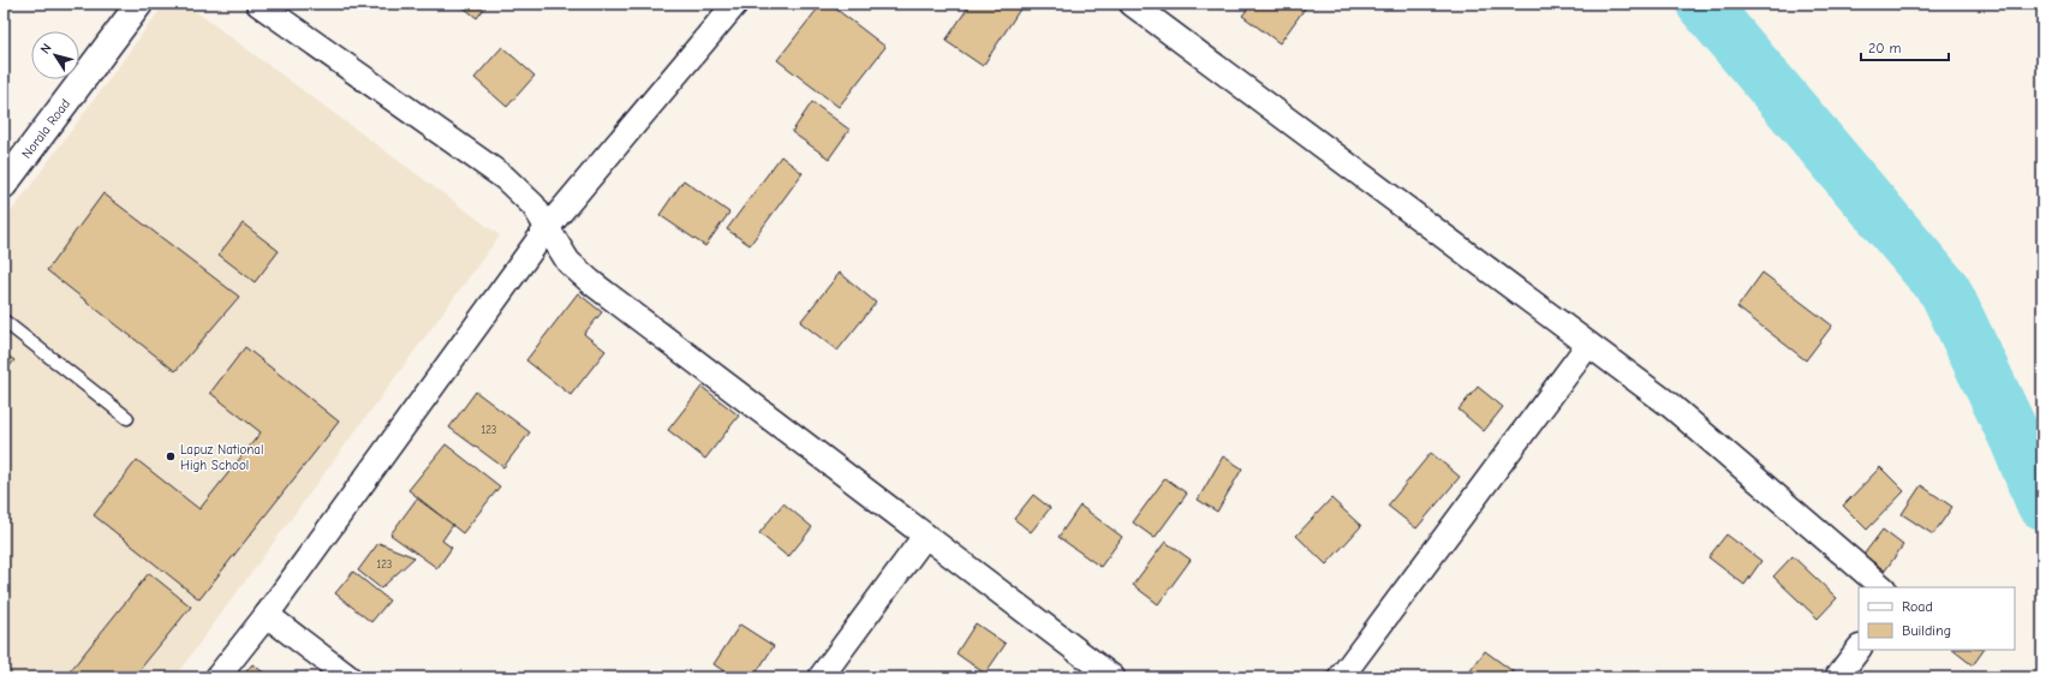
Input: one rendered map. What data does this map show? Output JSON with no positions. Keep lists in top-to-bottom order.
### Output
{
  "streets": {
    "main road": ["Norala Road"]
  },
  "places": ["Lapuz National High School"],
  "house_numbers": ["123", "123"],
  "legend": ["Road", "Building"],
  "scale_bar": "20 m",
  "north": "top left"
}
